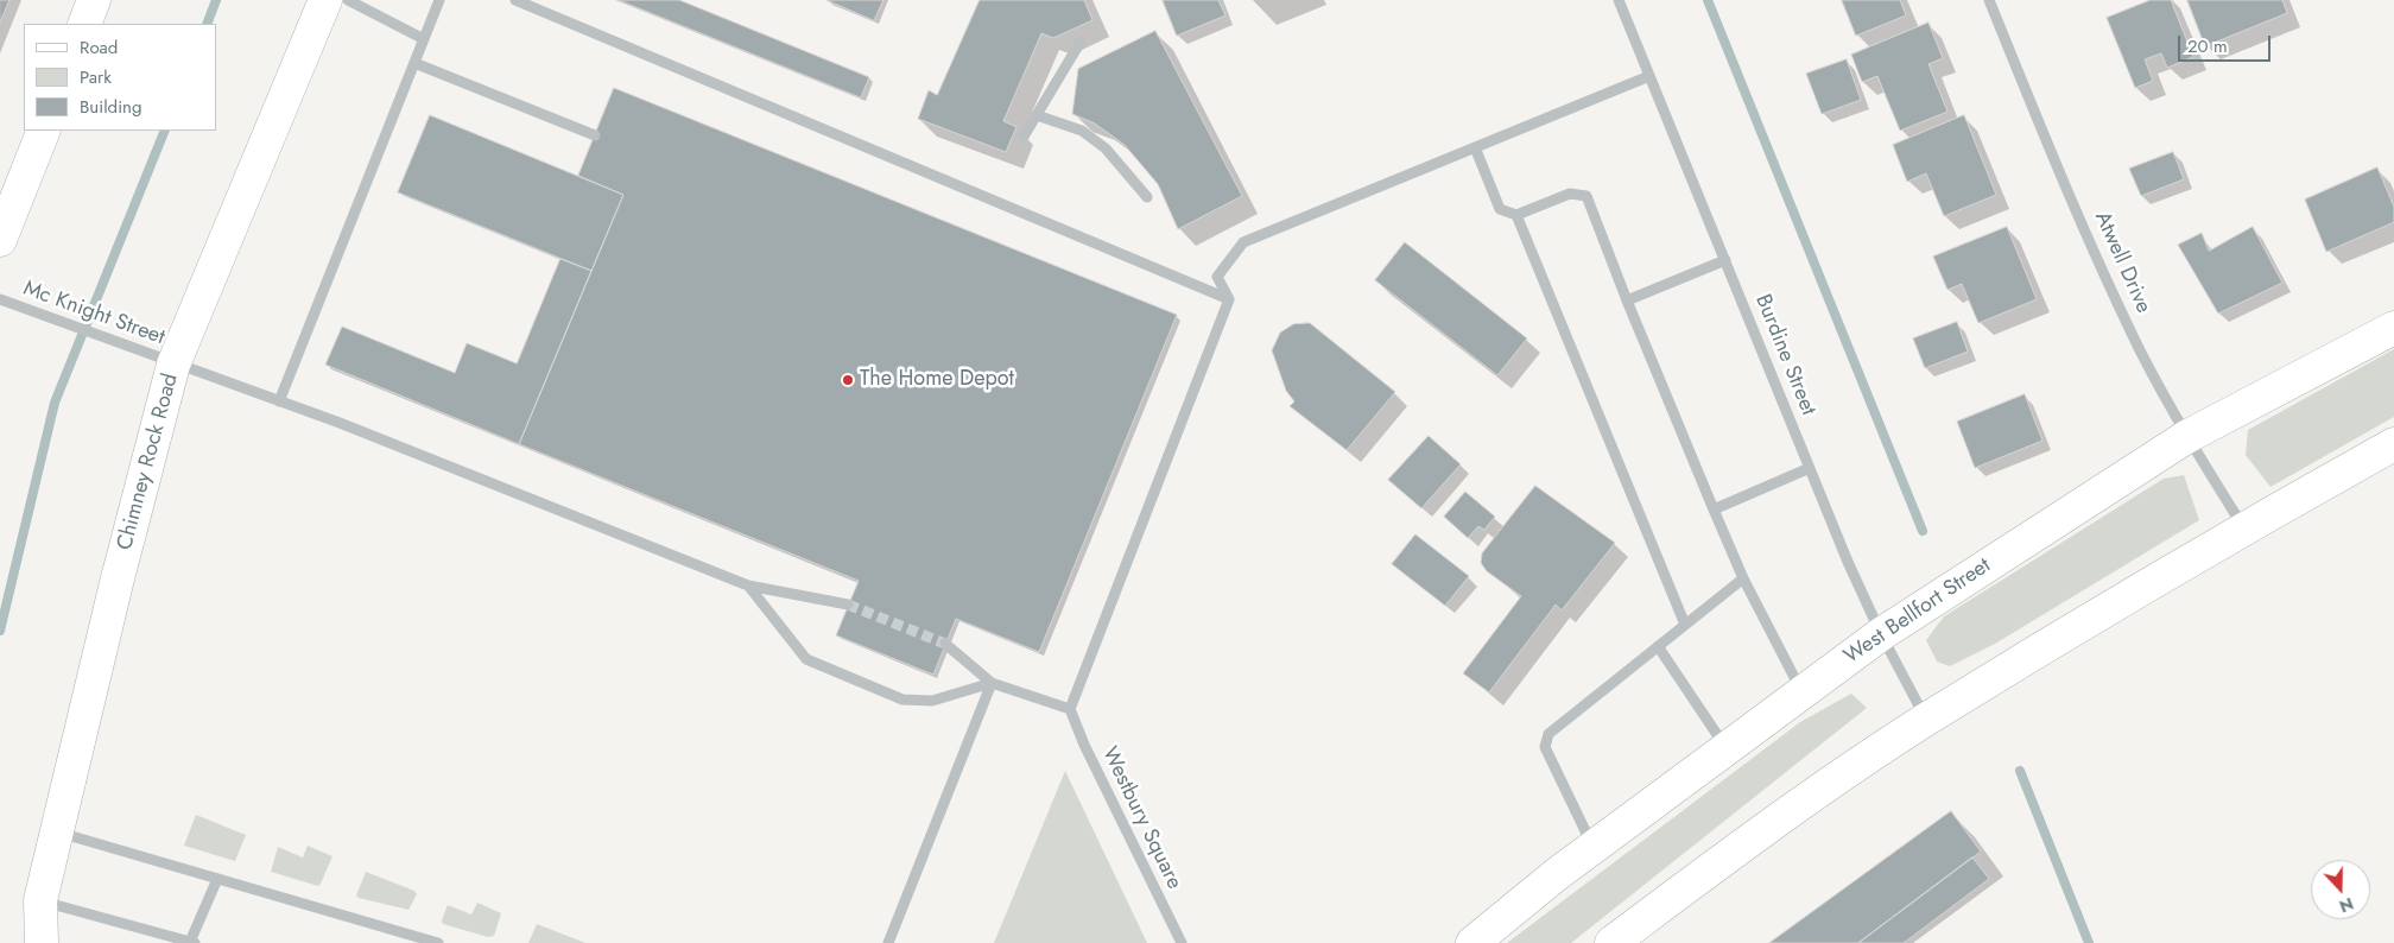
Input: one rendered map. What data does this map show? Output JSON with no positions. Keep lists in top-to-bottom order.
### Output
{
  "streets": {
    "main road": ["Chimney Rock Road", "West Bellfort Street"],
    "street": [
      "Atwell Drive",
      "Mc Knight Street",
      "Burdine Street",
      "Westbury Square"
    ]
  },
  "crossings": [
    ["Atwell Drive", "West Bellfort Street"],
    ["Mc Knight Street", "Chimney Rock Road"],
    ["Burdine Street", "West Bellfort Street"]
  ],
  "places": ["The Home Depot"],
  "legend": ["Road", "Park", "Building"],
  "scale_bar": "20 m",
  "north": "bottom"
}
